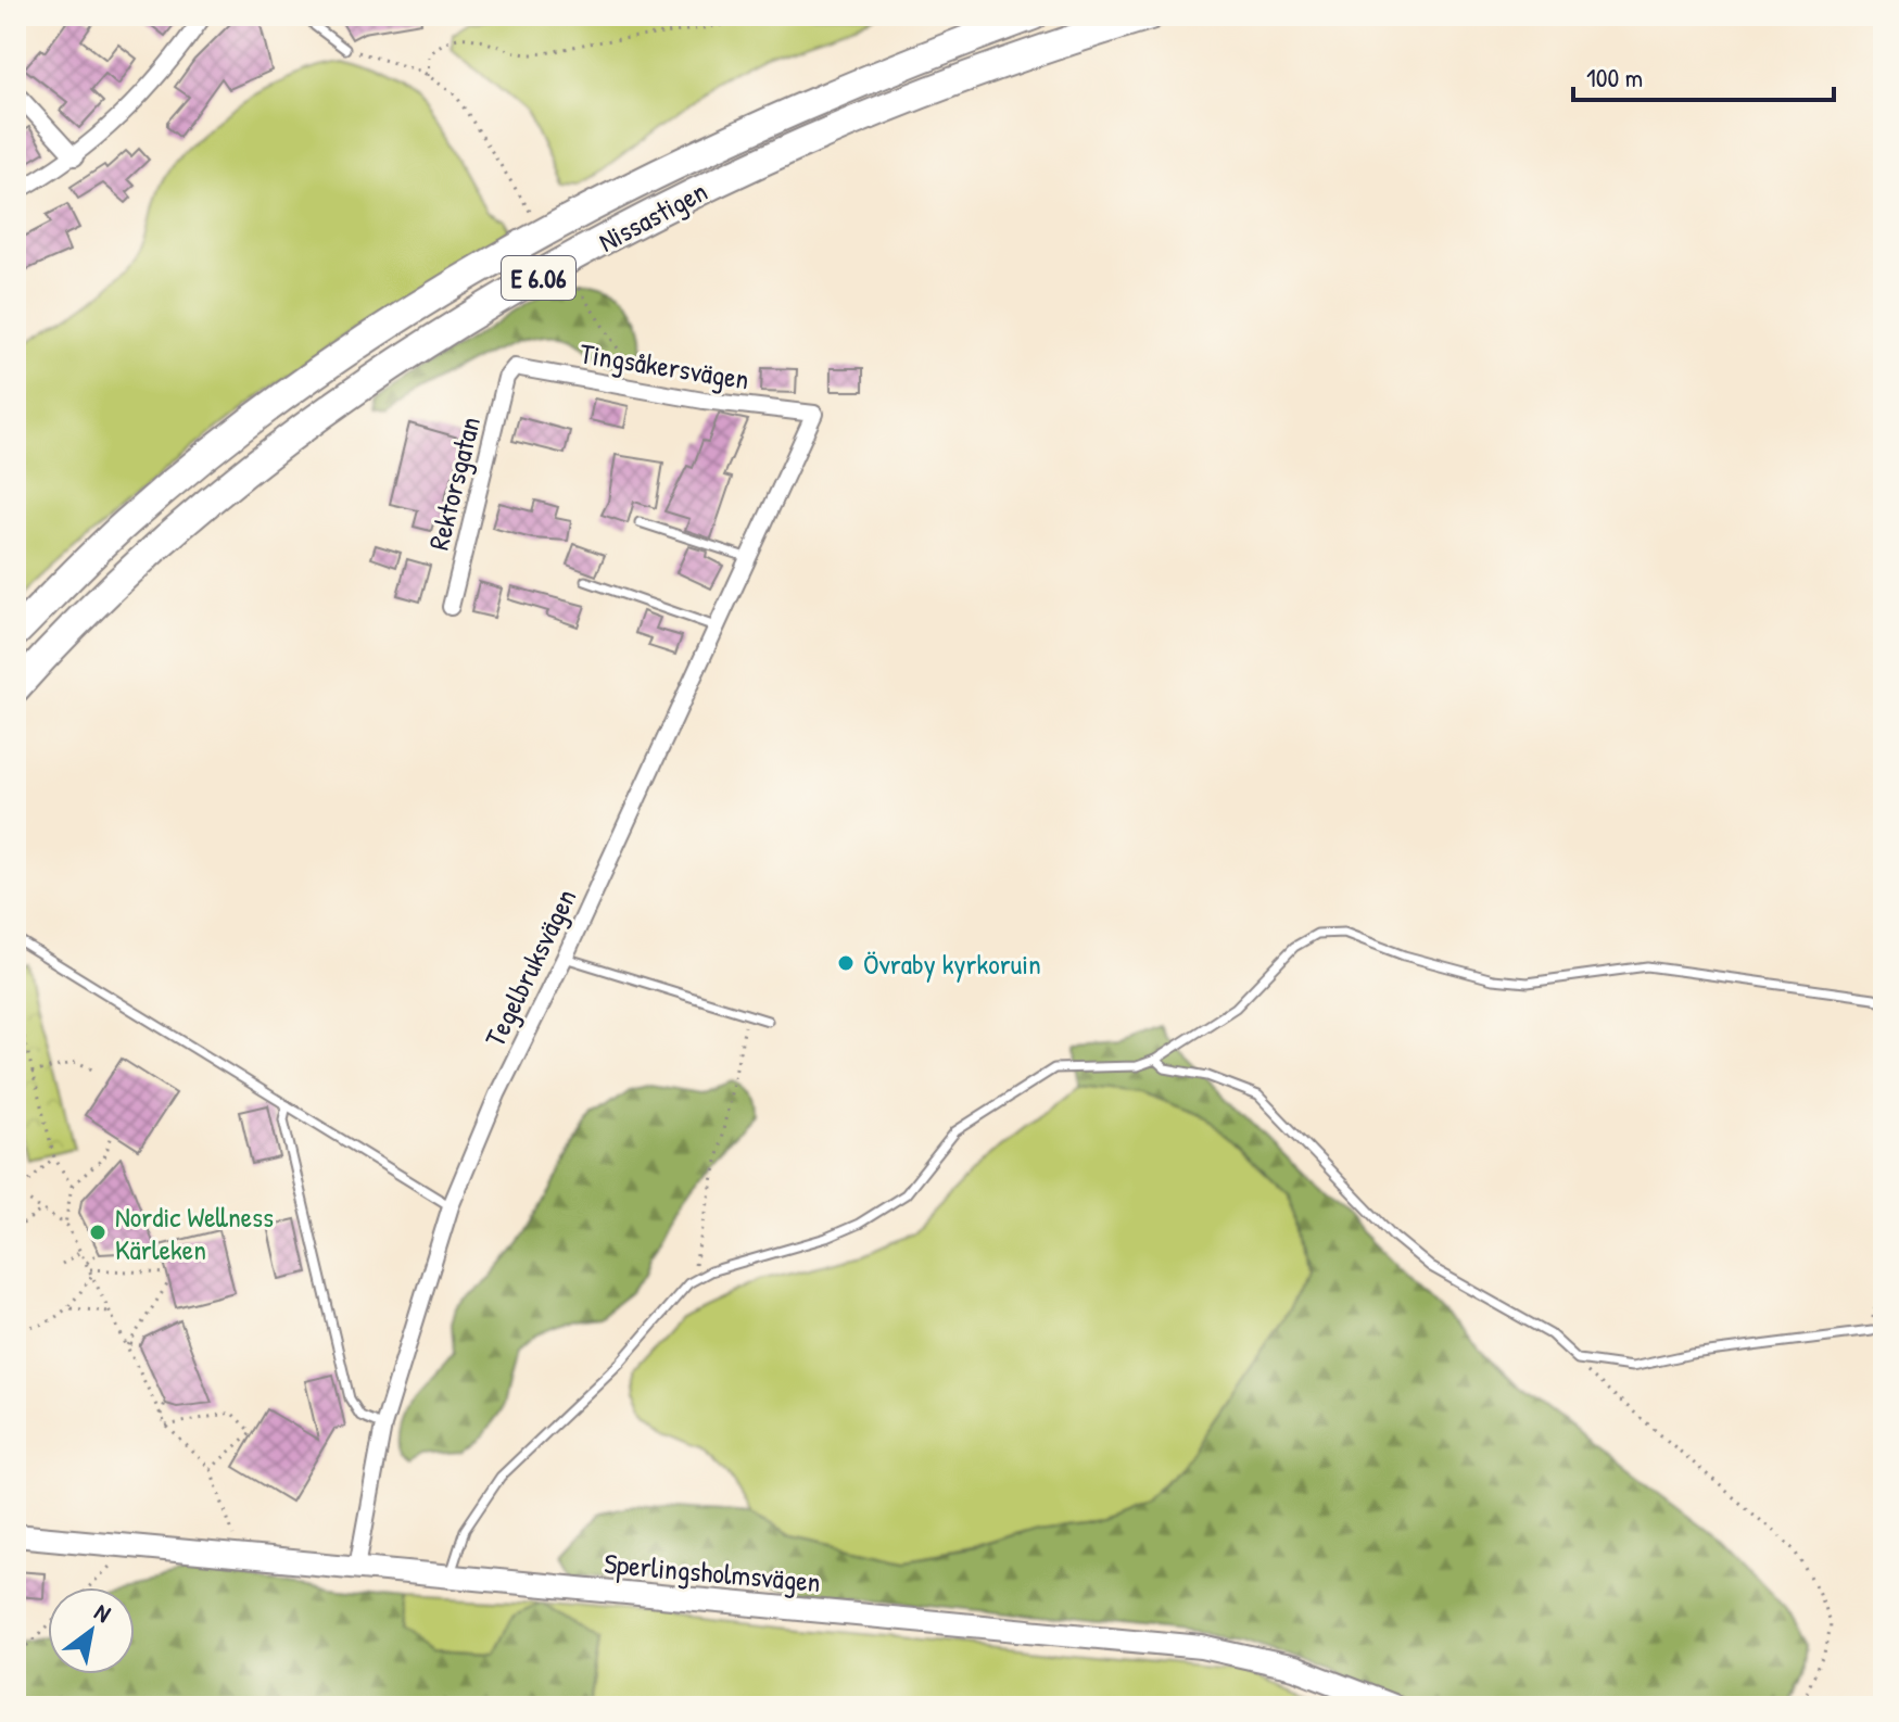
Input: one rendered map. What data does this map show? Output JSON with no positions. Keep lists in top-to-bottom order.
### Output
{
  "streets": {
    "highway": ["Nissastigen", "E 6.06"],
    "street": [
      "Tingsåkersvägen",
      "Rektorsgatan",
      "Tegelbruksvägen",
      "Sperlingsholmsvägen"
    ]
  },
  "crossings": [
    ["Tingsåkersvägen", "Rektorsgatan"],
    ["Tingsåkersvägen", "Tegelbruksvägen"],
    ["Tegelbruksvägen", "Sperlingsholmsvägen"]
  ],
  "places": ["Övraby kyrkoruin", "Nordic Wellness Kärleken"],
  "scale_bar": "100 m",
  "north": "top right"
}
